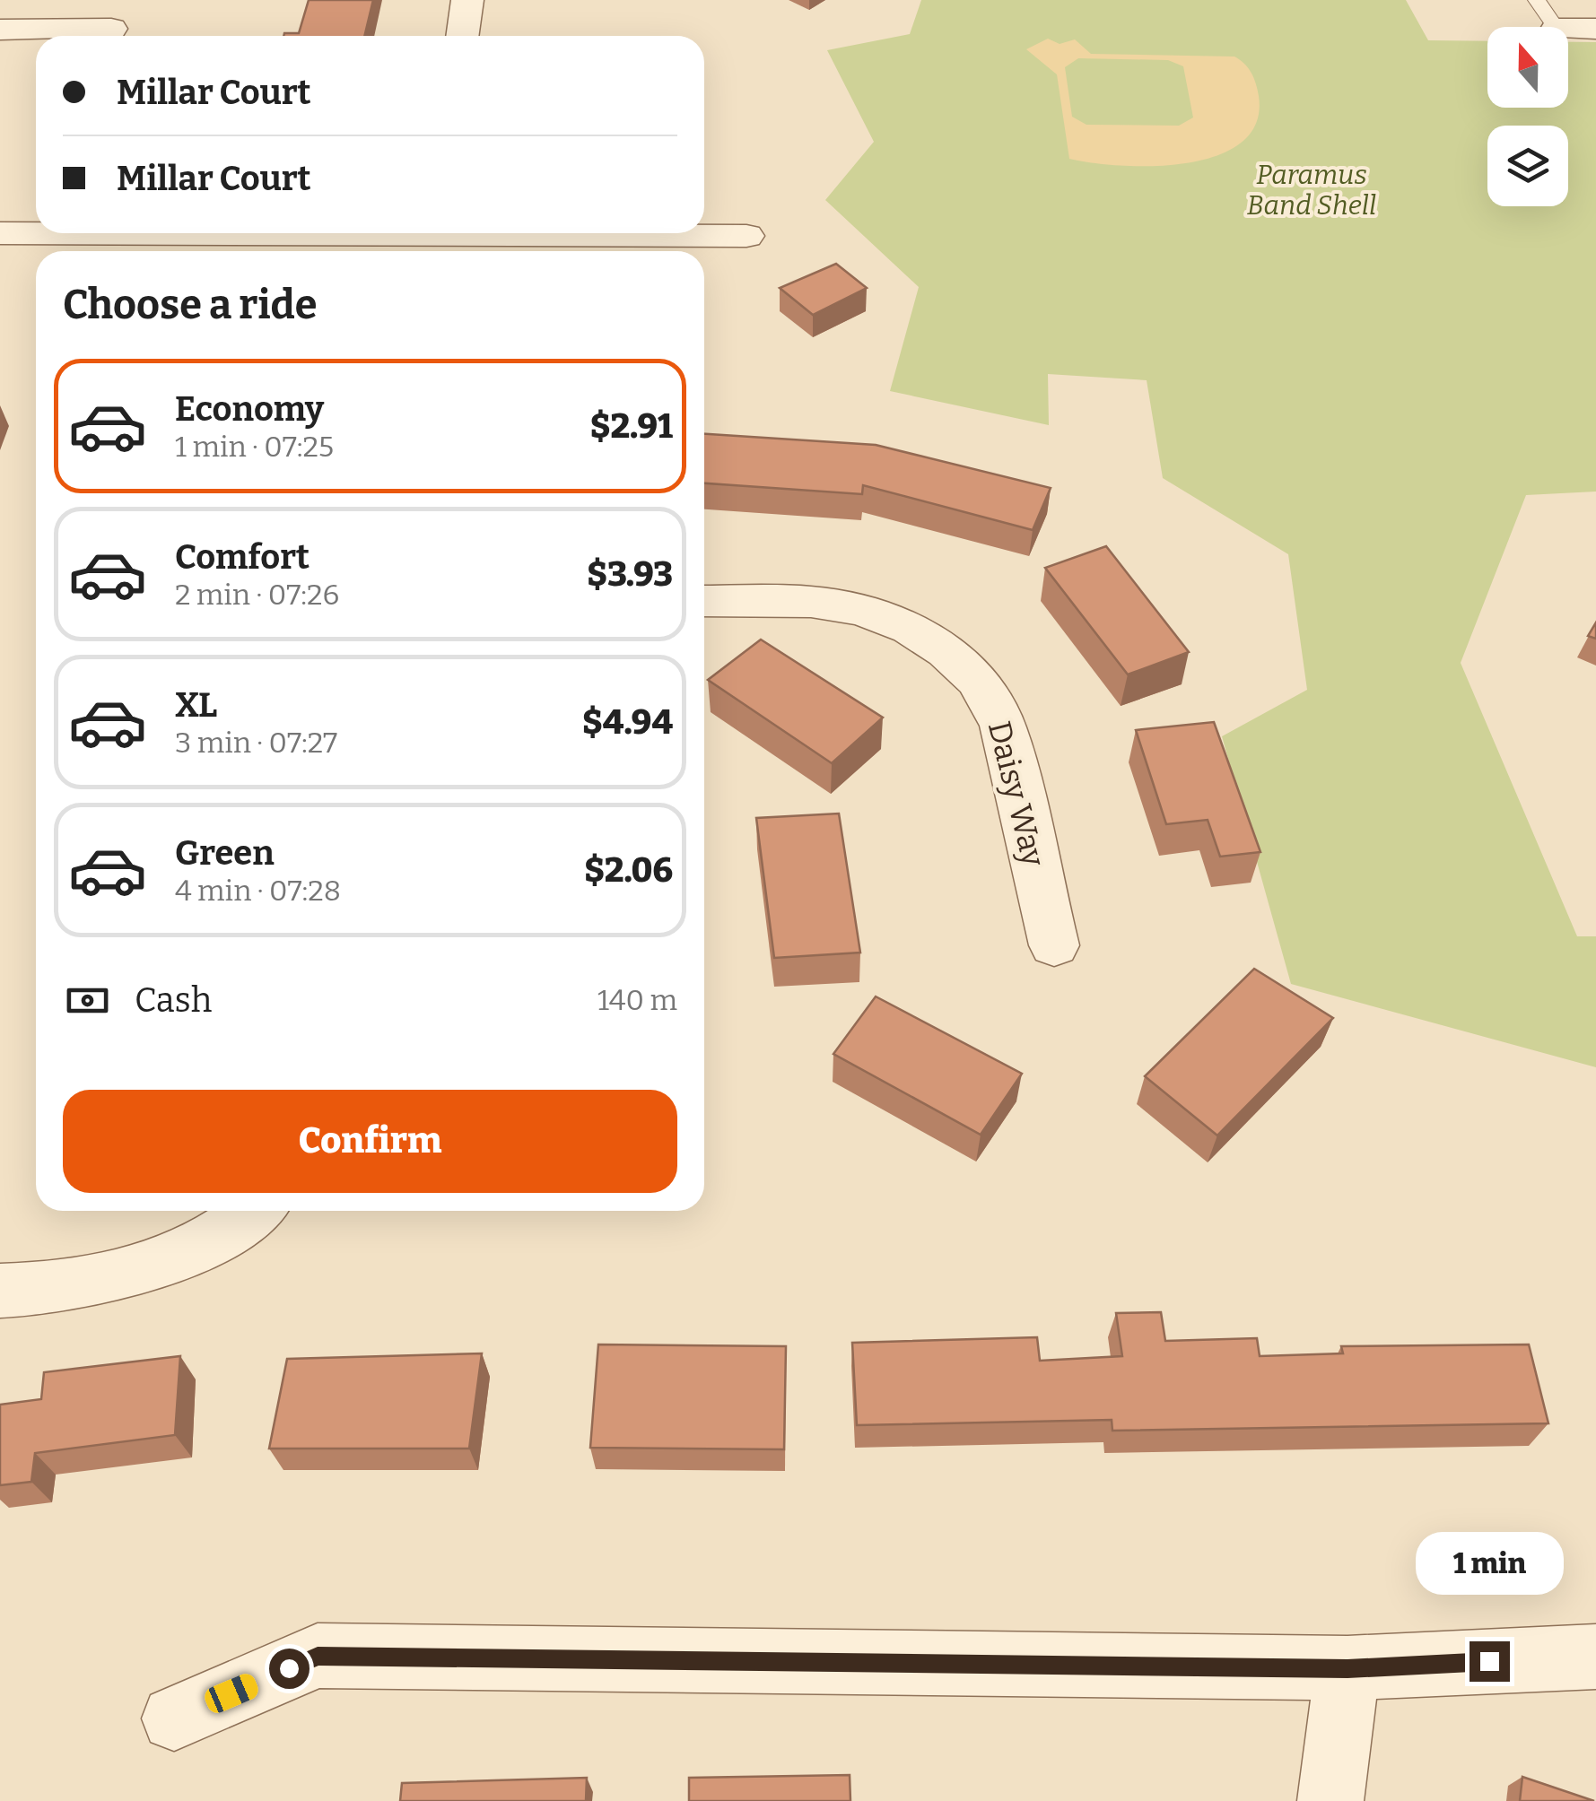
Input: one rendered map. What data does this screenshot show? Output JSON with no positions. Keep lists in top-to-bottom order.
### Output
{
  "streets": {
    "street": ["Daisy Way"]
  },
  "parks": ["Paramus Band Shell"],
  "north": "top",
  "page": {
    "banner": ["Millar Court", "Millar Court"],
    "heading": "Choose a ride",
    "list": [
      {
        "name": "Economy",
        "note": "1 min · 07:25",
        "value": "$2.91"
      },
      {
        "name": "Comfort",
        "note": "2 min · 07:26",
        "value": "$3.93"
      },
      {
        "name": "XL",
        "note": "3 min · 07:27",
        "value": "$4.94"
      },
      {
        "name": "Green",
        "note": "4 min · 07:28",
        "value": "$2.06"
      }
    ],
    "pay": ["Cash", "140 m"],
    "buttons": "Confirm",
    "bubble": "1 min"
  }
}
